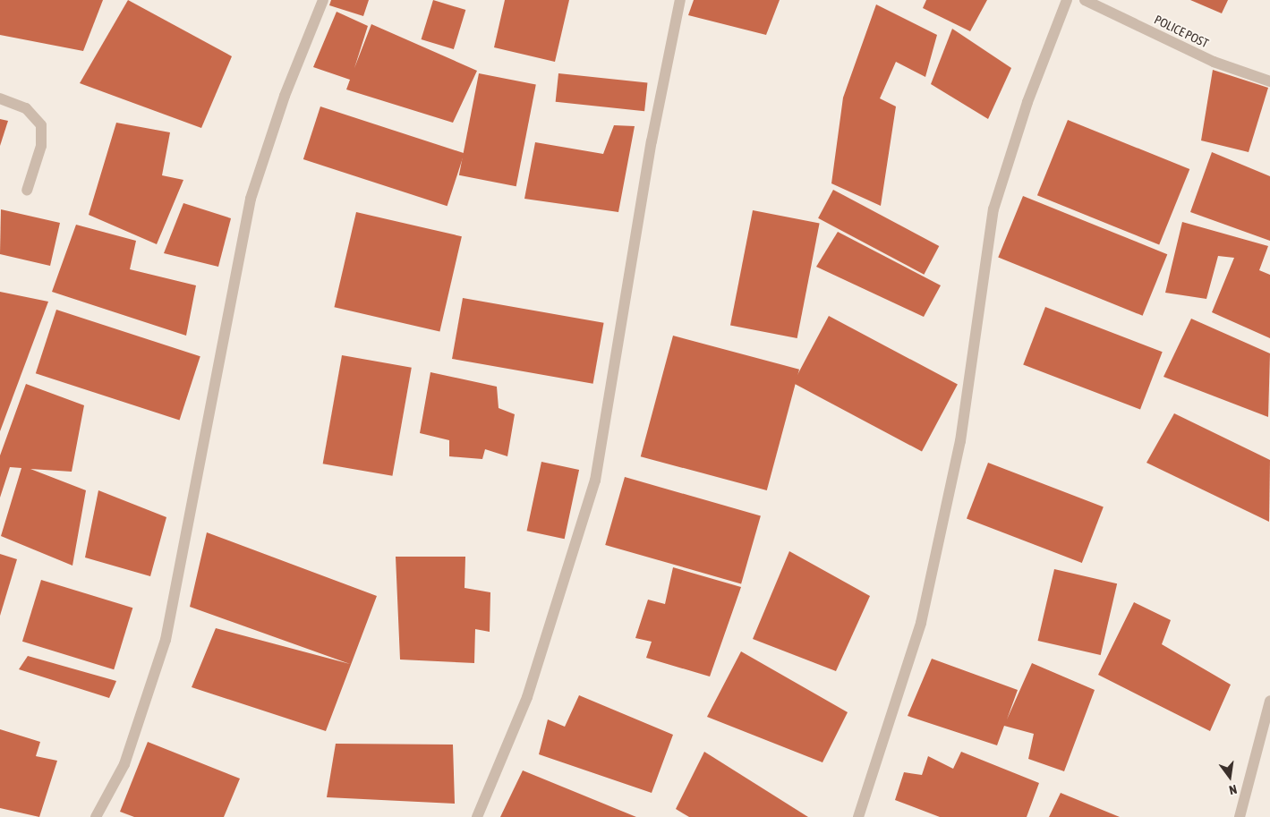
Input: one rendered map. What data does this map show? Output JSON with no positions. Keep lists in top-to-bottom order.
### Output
{
  "streets": {
    "street": ["POLICE POST"]
  },
  "north": "bottom"
}
